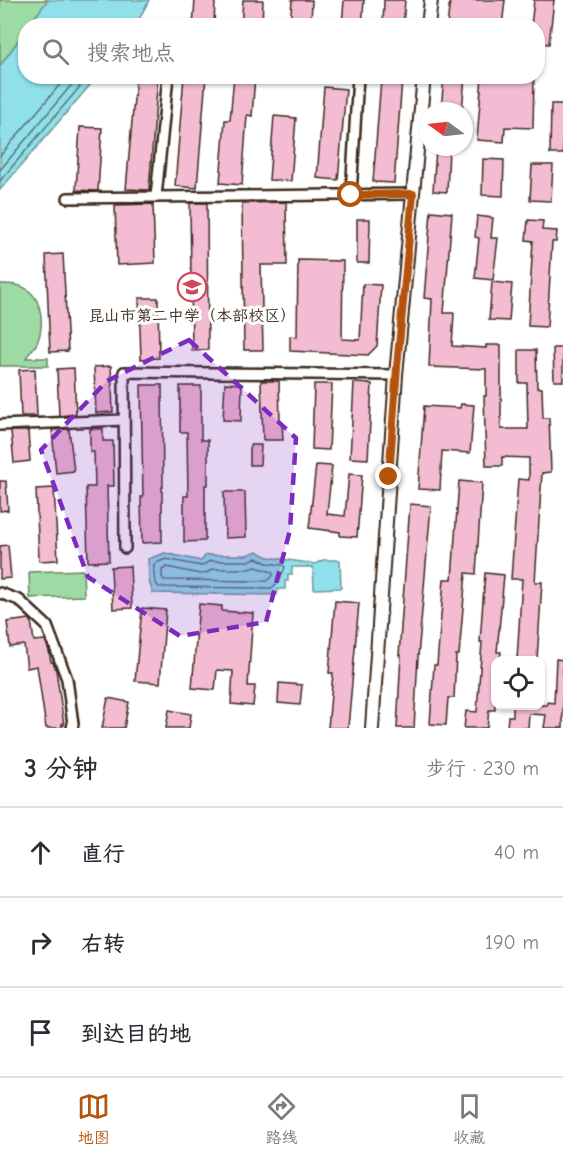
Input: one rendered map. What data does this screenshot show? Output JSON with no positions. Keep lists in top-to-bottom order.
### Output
{
  "places": {
    "school or university": ["昆山市第二中学（本部校区）"]
  },
  "north": "left",
  "page": {
    "search": "搜索地点",
    "heading": ["3 分钟", "步行 · 230 m"],
    "list": [
      ["直行", "40 m"],
      ["右转", "190 m"],
      "到达目的地"
    ],
    "nav": ["地图", "路线", "收藏"]
  }
}
